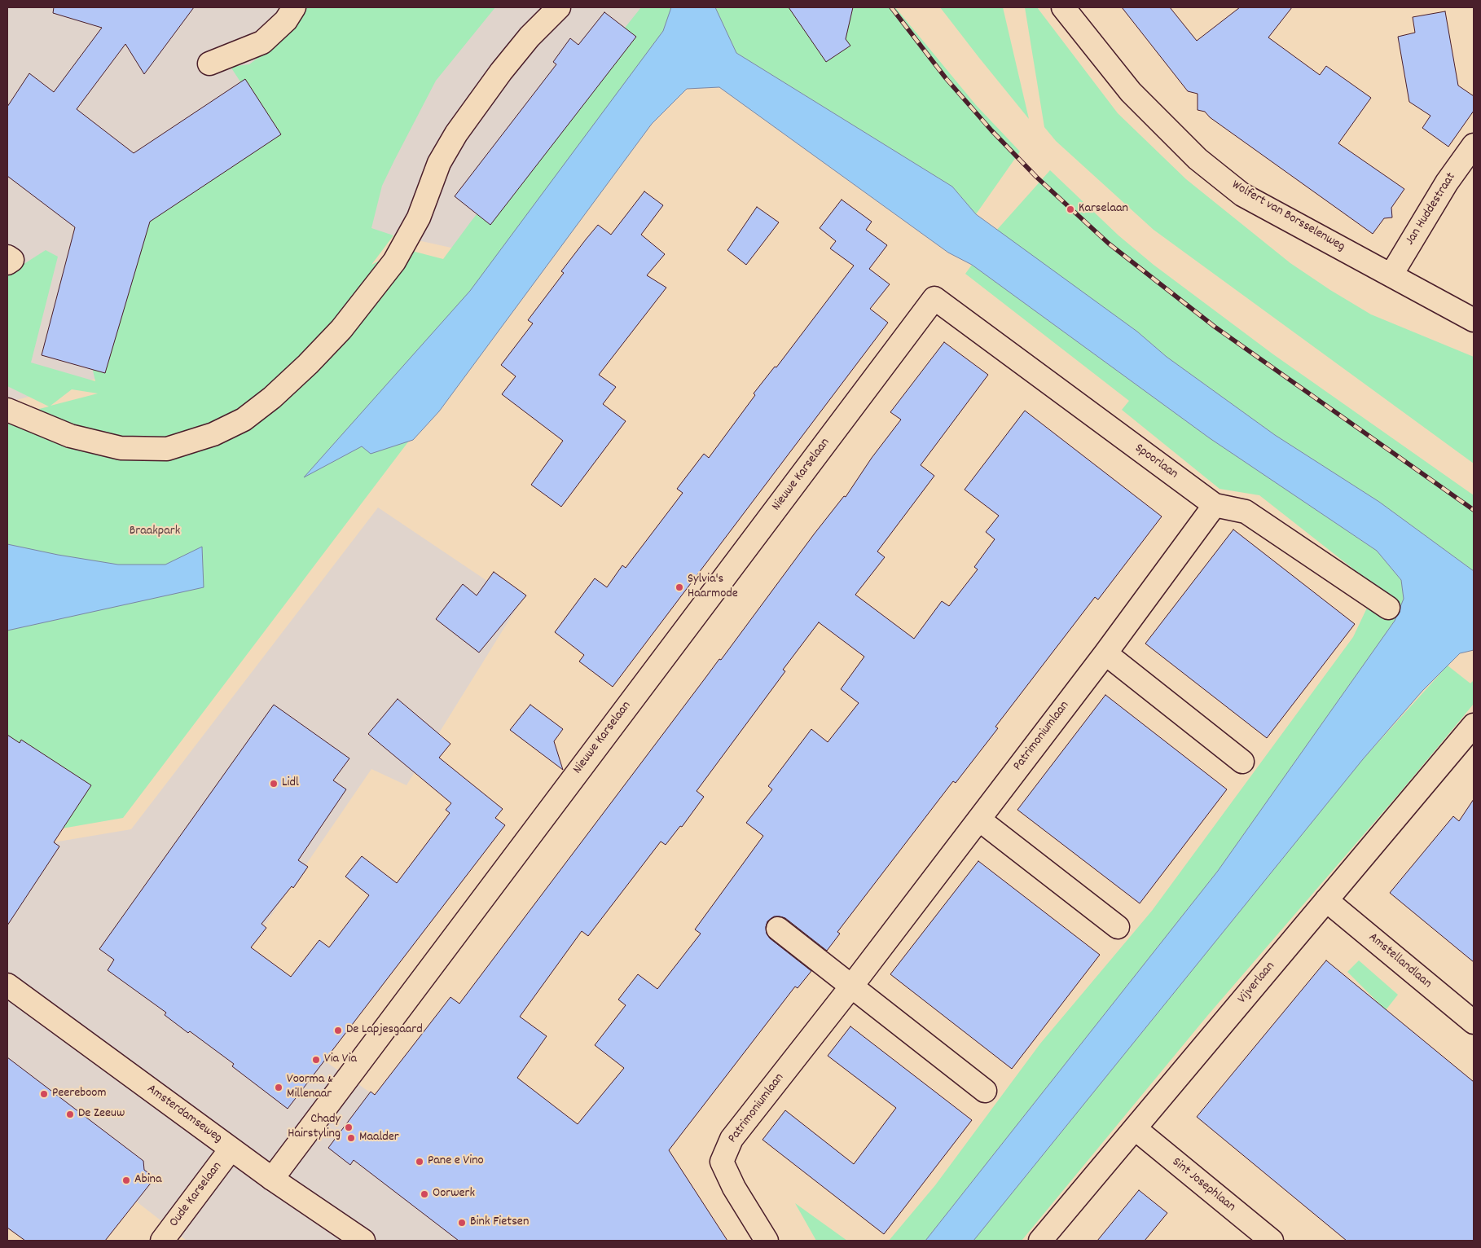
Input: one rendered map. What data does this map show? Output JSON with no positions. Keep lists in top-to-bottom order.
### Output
{
  "streets": {
    "street": [
      "Jan Huddestraat",
      "Wolfert van Borsselenweg",
      "Spoorlaan",
      "Nieuwe Karselaan",
      "Patrimoniumlaan",
      "Amstellandlaan",
      "Vijverlaan",
      "Amsterdamseweg",
      "Sint Josephlaan",
      "Oude Karselaan"
    ]
  },
  "crossings": [
    ["Jan Huddestraat", "Wolfert van Borsselenweg"],
    ["Spoorlaan", "Nieuwe Karselaan"],
    ["Spoorlaan", "Patrimoniumlaan"],
    ["Nieuwe Karselaan", "Amsterdamseweg"],
    ["Amstellandlaan", "Vijverlaan"],
    ["Vijverlaan", "Sint Josephlaan"],
    ["Amsterdamseweg", "Oude Karselaan"]
  ],
  "parks": ["Braakpark"],
  "places": [
    "Karselaan",
    "Sylvia's Haarmode",
    "Lidl",
    "De Lapjesgaard",
    "Via Via",
    "Voorma & Millenaar",
    "Peereboom",
    "De Zeeuw",
    "Chady Hairstyling",
    "Maalder",
    "Pane e Vino",
    "Abina",
    "Oorwerk",
    "Bink Fietsen"
  ]
}
